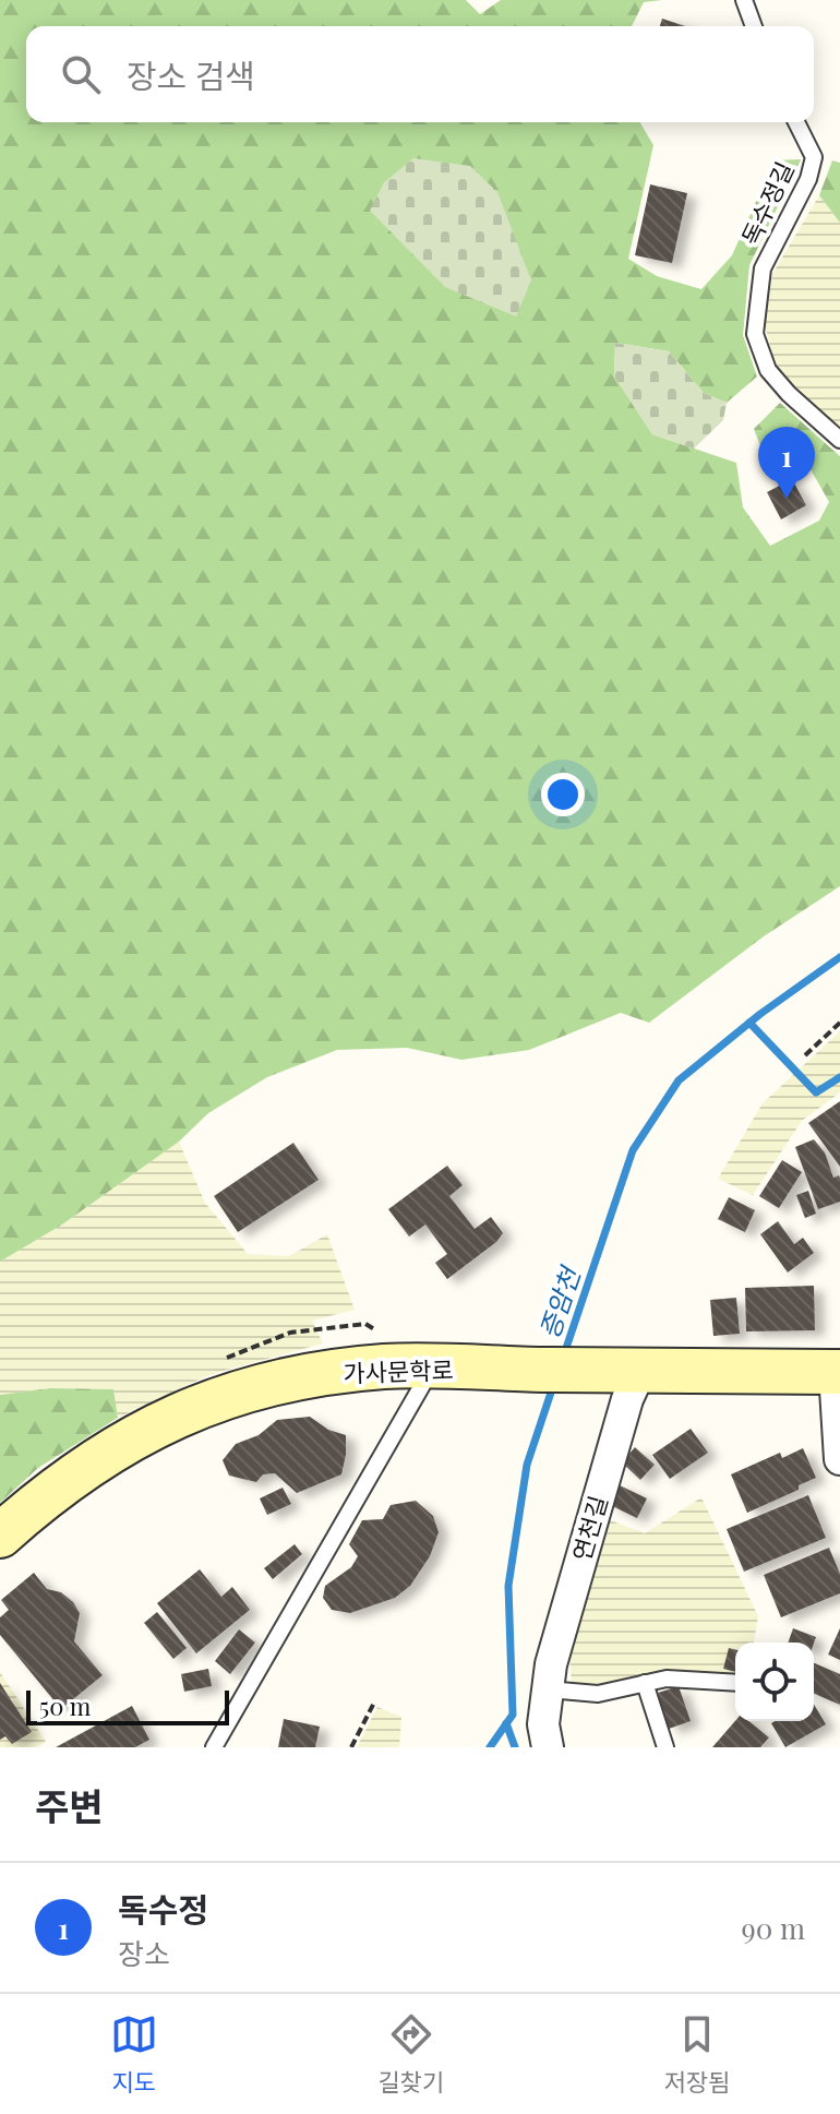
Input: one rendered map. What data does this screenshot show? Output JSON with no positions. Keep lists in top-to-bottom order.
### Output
{
  "streets": {
    "main road": ["가사문학로"],
    "street": ["연천길"],
    "lane": ["독수정길"]
  },
  "crossings": [
    ["가사문학로", "연천길"]
  ],
  "water": ["증암천"],
  "scale_bar": "50 m",
  "page": {
    "search": "장소 검색",
    "pins": "1",
    "scale": "50 m",
    "heading": "주변",
    "list": [
      {
        "mark": "1",
        "name": "독수정",
        "note": "장소",
        "value": "90 m"
      }
    ],
    "nav": ["지도", "길찾기", "저장됨"]
  }
}
